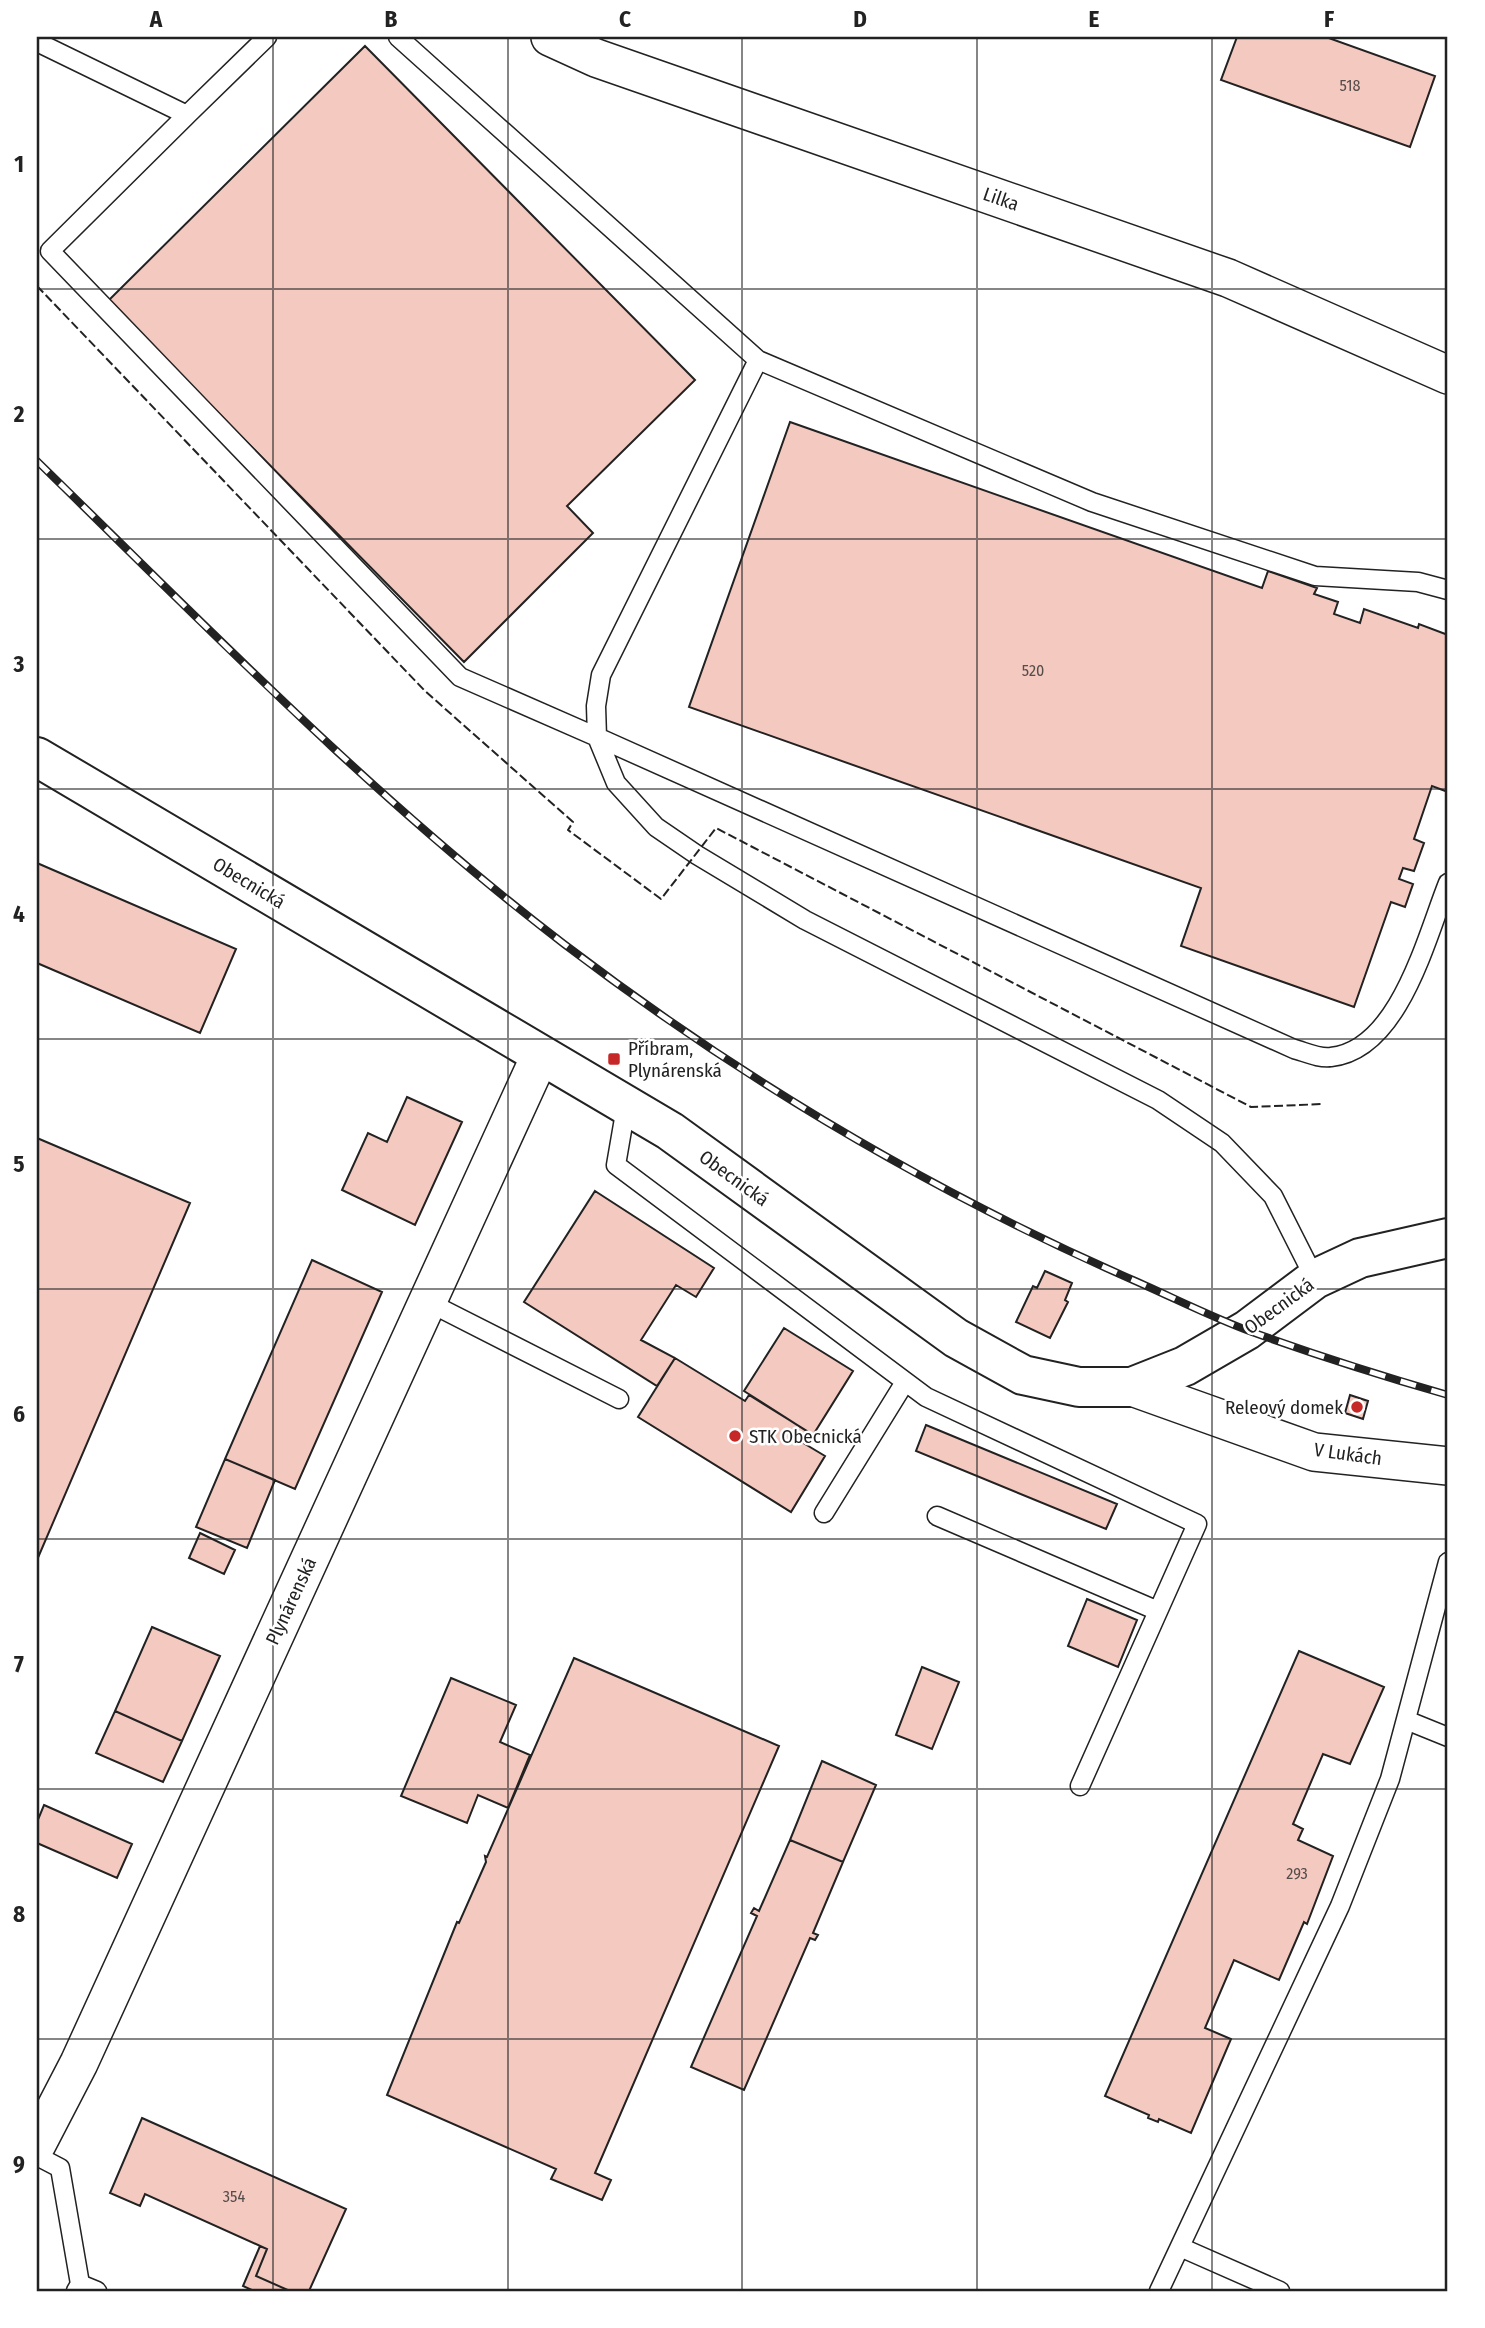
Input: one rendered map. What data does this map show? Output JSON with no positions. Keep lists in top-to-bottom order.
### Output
{
  "streets": {
    "street": [
      "Lilka",
      "Obecnická",
      "V Lukách",
      "Plynárenská"
    ]
  },
  "crossings": [
    ["Obecnická", "V Lukách"],
    ["Obecnická", "Plynárenská"]
  ],
  "places": {
    "transit": ["Příbram, Plynárenská"],
    "other": ["Releový domek", "STK Obecnická"]
  },
  "house_numbers": [
    "518",
    "520",
    "293",
    "354"
  ],
  "grid": {
    "columns": [
      "A",
      "B",
      "C",
      "D",
      "E",
      "F"
    ],
    "rows": [
      "1",
      "2",
      "3",
      "4",
      "5",
      "6",
      "7",
      "8",
      "9"
    ]
  }
}
